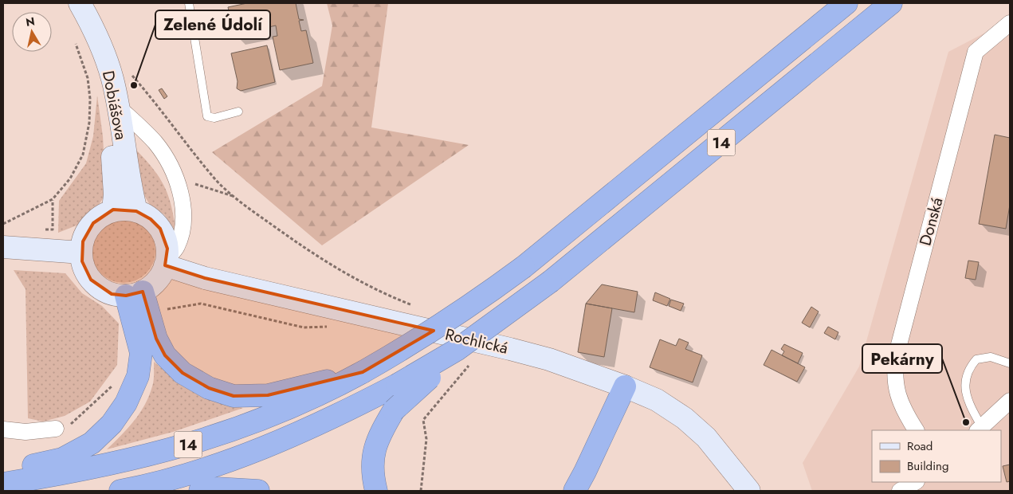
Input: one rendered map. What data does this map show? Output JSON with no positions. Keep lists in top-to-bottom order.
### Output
{
  "streets": {
    "highway": ["14"],
    "street": ["Dobiášova", "Donská", "Rochlická"]
  },
  "crossings": [
    ["Dobiášova", "Rochlická"]
  ],
  "places": ["Zelené Údolí", "Pekárny"],
  "legend": ["Road", "Building"],
  "north": "top"
}
